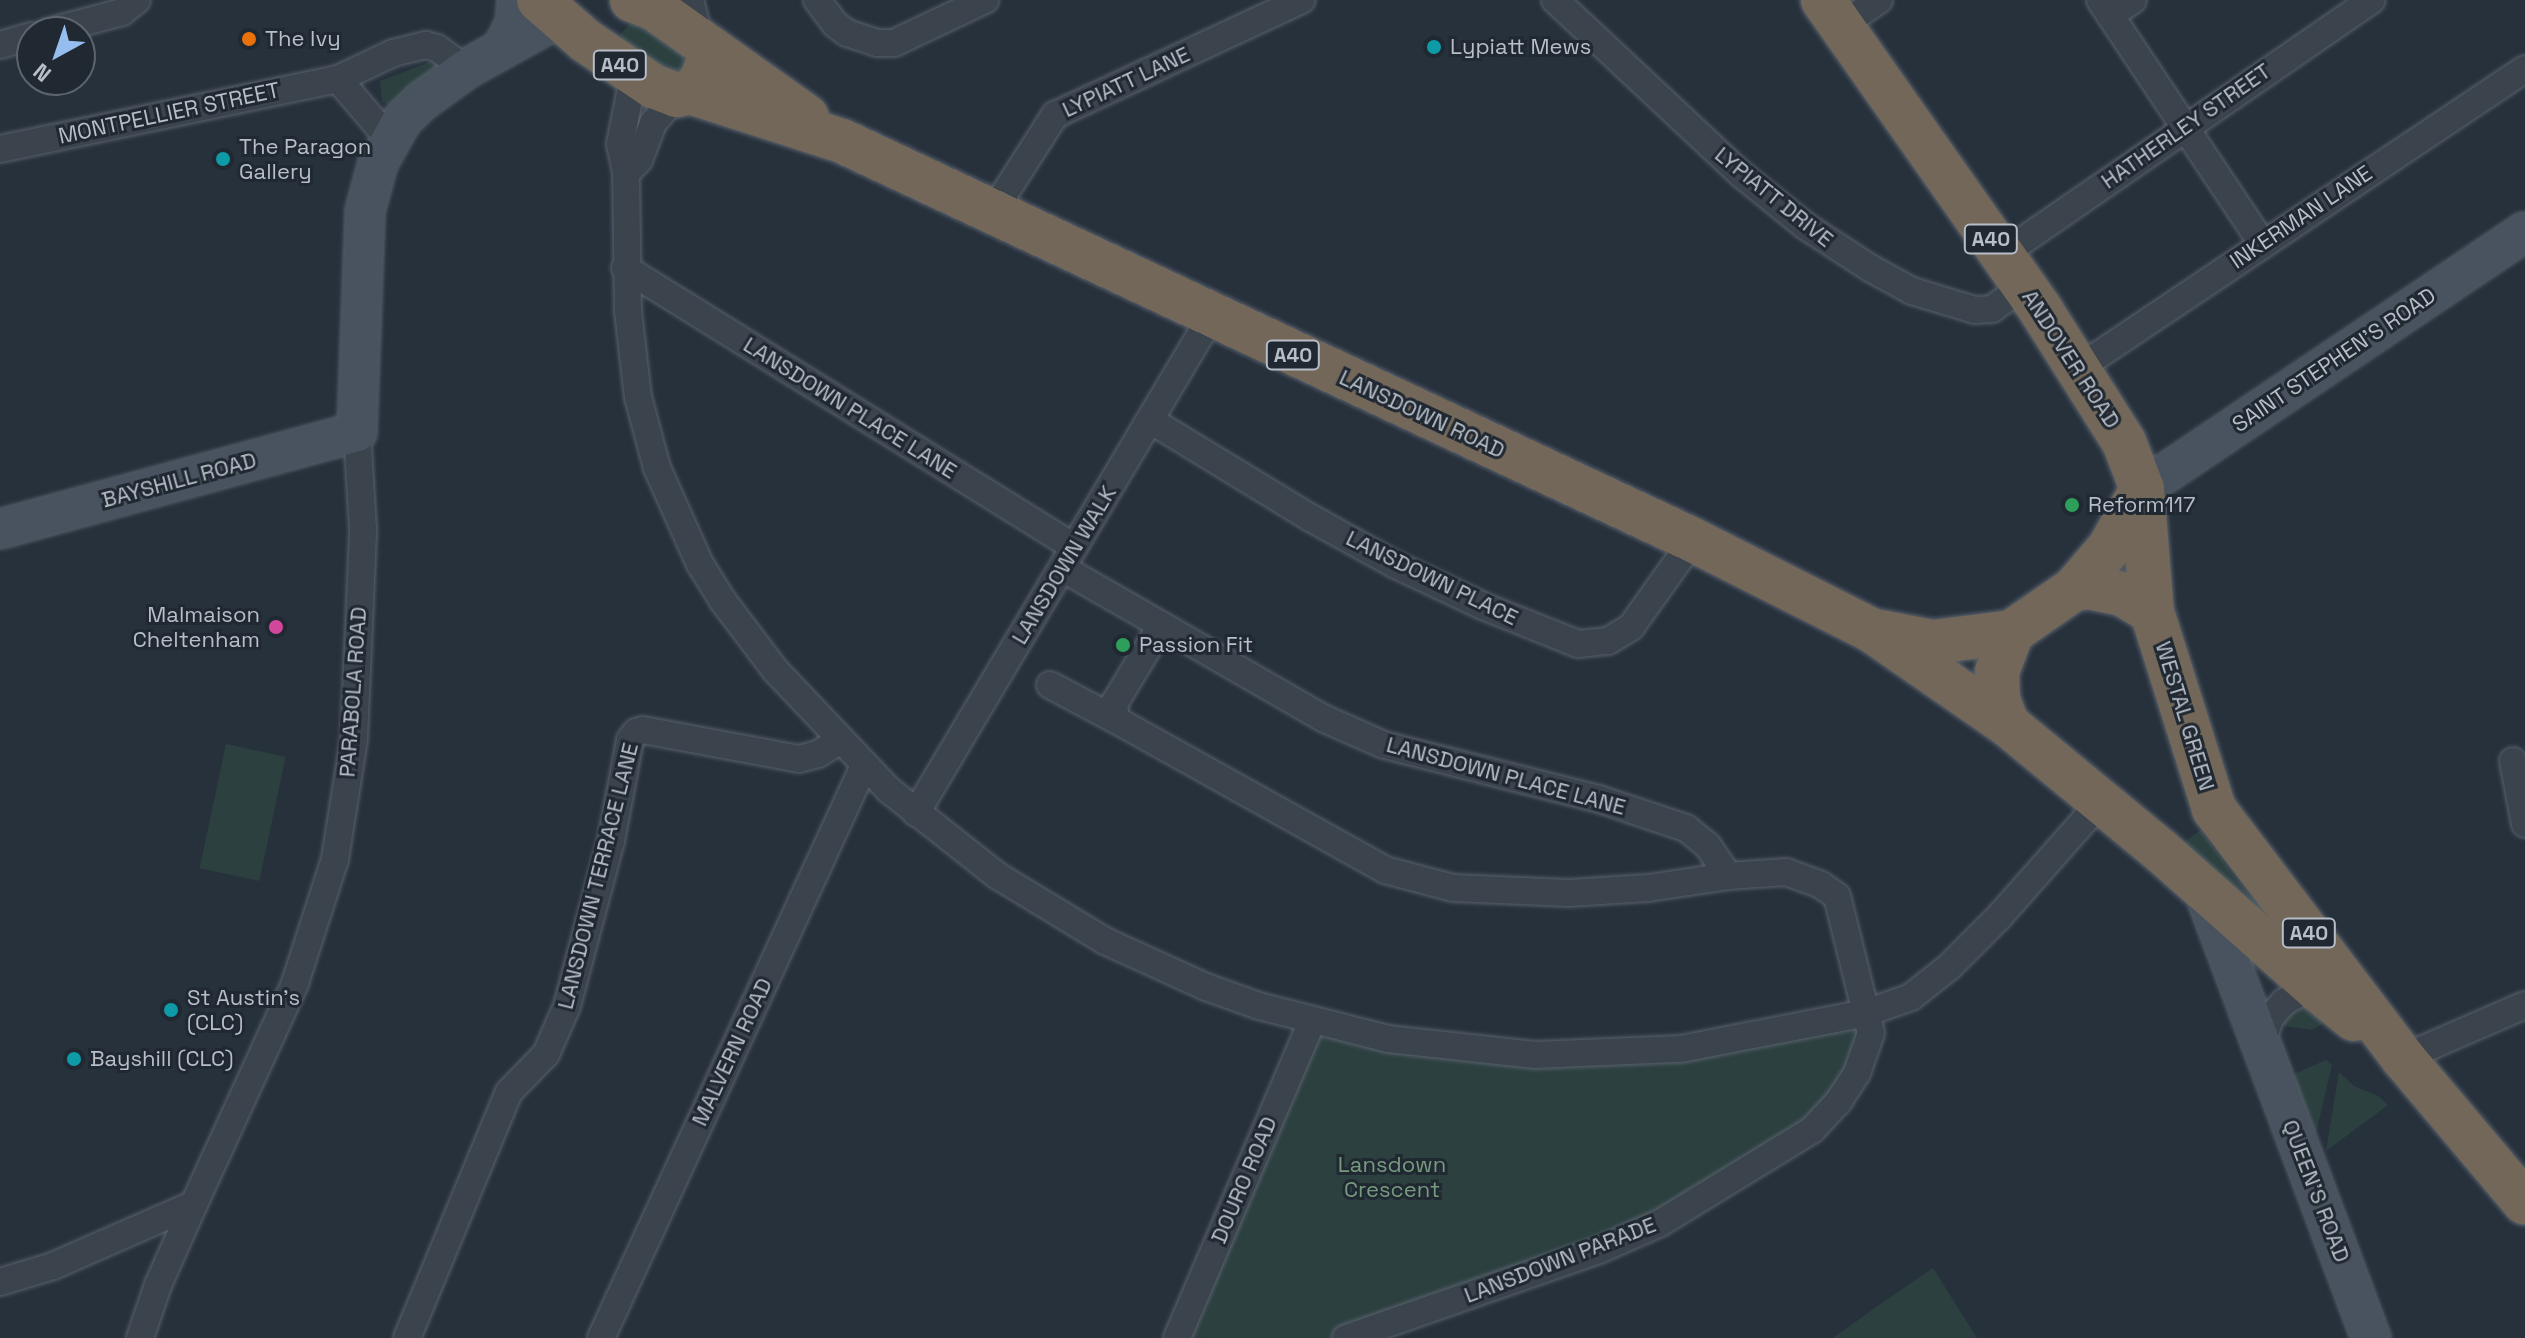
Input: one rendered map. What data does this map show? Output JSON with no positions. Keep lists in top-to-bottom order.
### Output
{
  "streets": {
    "highway": [
      "A40",
      "ANDOVER ROAD",
      "LANSDOWN ROAD",
      "WESTAL GREEN"
    ],
    "street": [
      "LYPIATT LANE",
      "MONTPELLIER STREET",
      "HATHERLEY STREET",
      "LYPIATT DRIVE",
      "INKERMAN LANE",
      "SAINT STEPHEN'S ROAD",
      "LANSDOWN PLACE LANE",
      "BAYSHILL ROAD",
      "LANSDOWN WALK",
      "LANSDOWN PLACE",
      "PARABOLA ROAD",
      "LANSDOWN TERRACE LANE",
      "MALVERN ROAD",
      "DOURO ROAD",
      "QUEEN'S ROAD",
      "LANSDOWN PARADE"
    ]
  },
  "crossings": [
    ["A40", "LANSDOWN ROAD"],
    ["A40", "PARABOLA ROAD"],
    ["A40", "WESTAL GREEN"],
    ["A40", "QUEEN'S ROAD"],
    ["LYPIATT LANE", "LANSDOWN ROAD"],
    ["MONTPELLIER STREET", "PARABOLA ROAD"],
    ["HATHERLEY STREET", "LYPIATT DRIVE"],
    ["HATHERLEY STREET", "ANDOVER ROAD"],
    ["LYPIATT DRIVE", "ANDOVER ROAD"],
    ["INKERMAN LANE", "ANDOVER ROAD"],
    ["ANDOVER ROAD", "SAINT STEPHEN'S ROAD"],
    ["ANDOVER ROAD", "WESTAL GREEN"],
    ["LANSDOWN PLACE LANE", "LANSDOWN WALK"],
    ["LANSDOWN PLACE LANE", "LANSDOWN PARADE"],
    ["LANSDOWN ROAD", "LANSDOWN WALK"],
    ["LANSDOWN ROAD", "LANSDOWN PLACE"],
    ["BAYSHILL ROAD", "PARABOLA ROAD"],
    ["LANSDOWN WALK", "LANSDOWN PLACE"]
  ],
  "parks": ["Lansdown Crescent"],
  "places": [
    "The Ivy",
    "Lypiatt Mews",
    "The Paragon Gallery",
    "Reform117",
    "Malmaison Cheltenham",
    "Passion Fit",
    "St Austin's (CLC)",
    "Bayshill (CLC)"
  ],
  "north": "bottom left"
}
